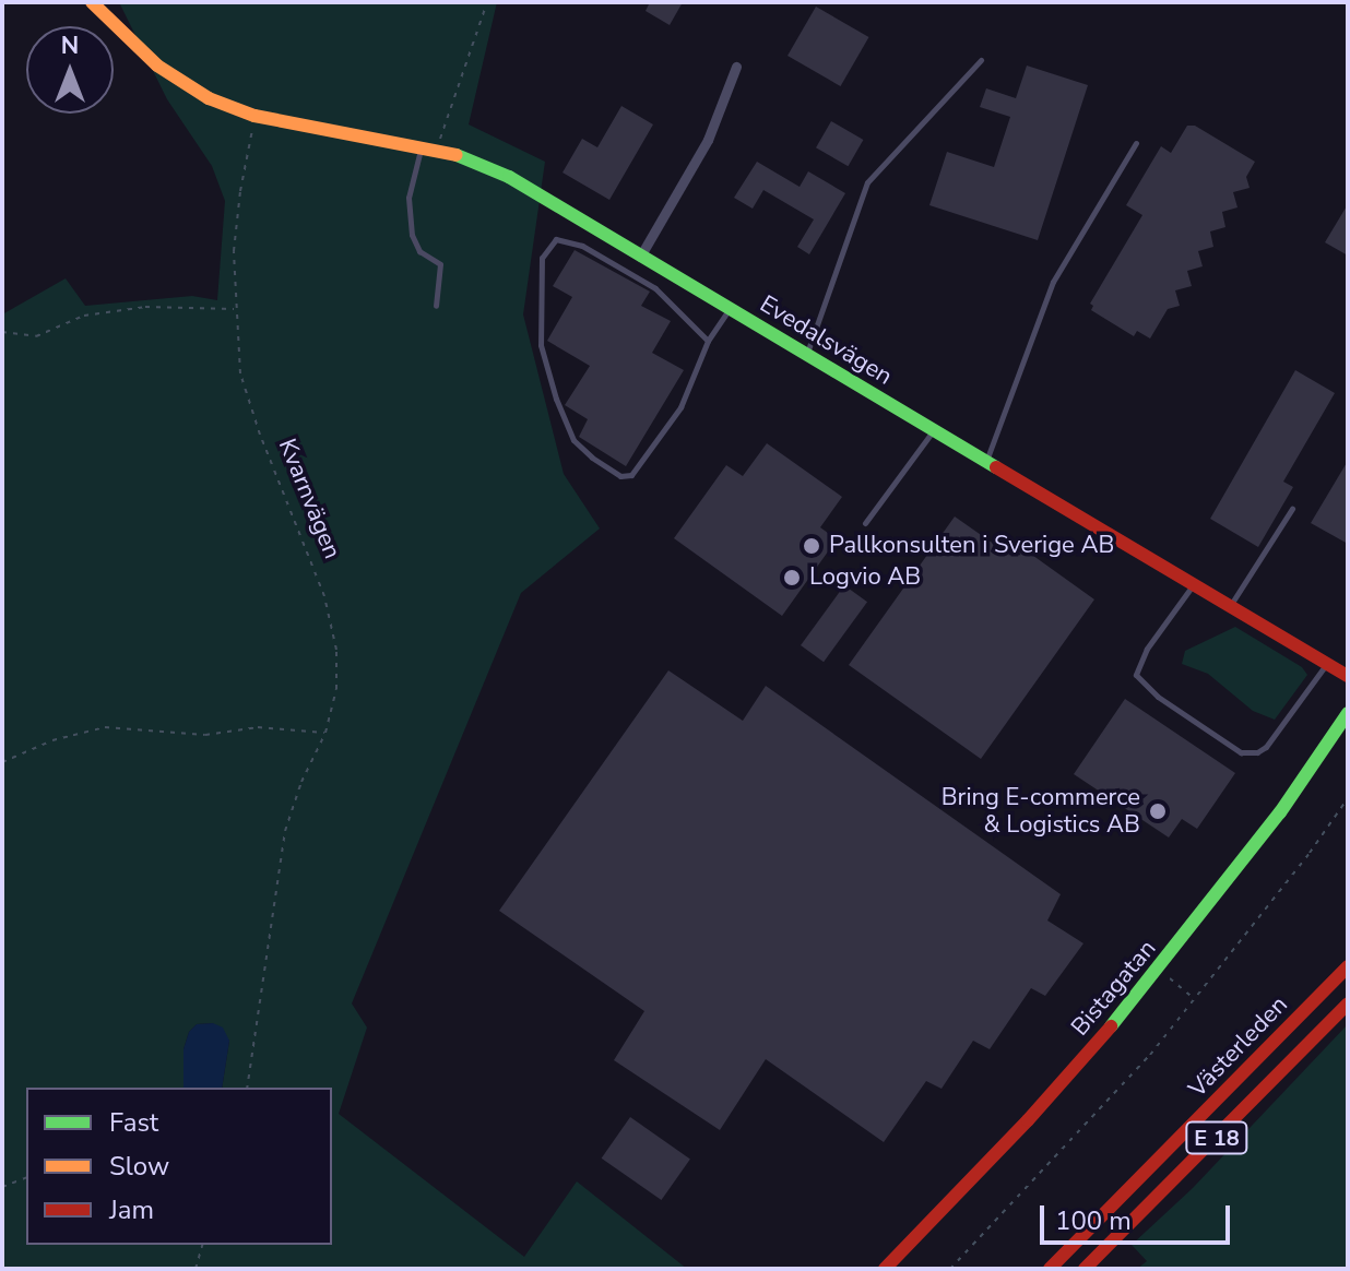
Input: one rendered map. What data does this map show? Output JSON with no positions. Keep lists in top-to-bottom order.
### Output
{
  "streets": {
    "main road": [
      "Evedalsvägen",
      "Bistagatan",
      "Västerleden",
      "E 18"
    ],
    "path": ["Kvarnvägen"]
  },
  "crossings": [
    ["Evedalsvägen", "Kvarnvägen"]
  ],
  "places": ["Pallkonsulten i Sverige AB", "Logvio AB", "Bring E-commerce & Logistics AB"],
  "legend": ["Fast", "Slow", "Jam"],
  "scale_bar": "100 m",
  "north": "top"
}
